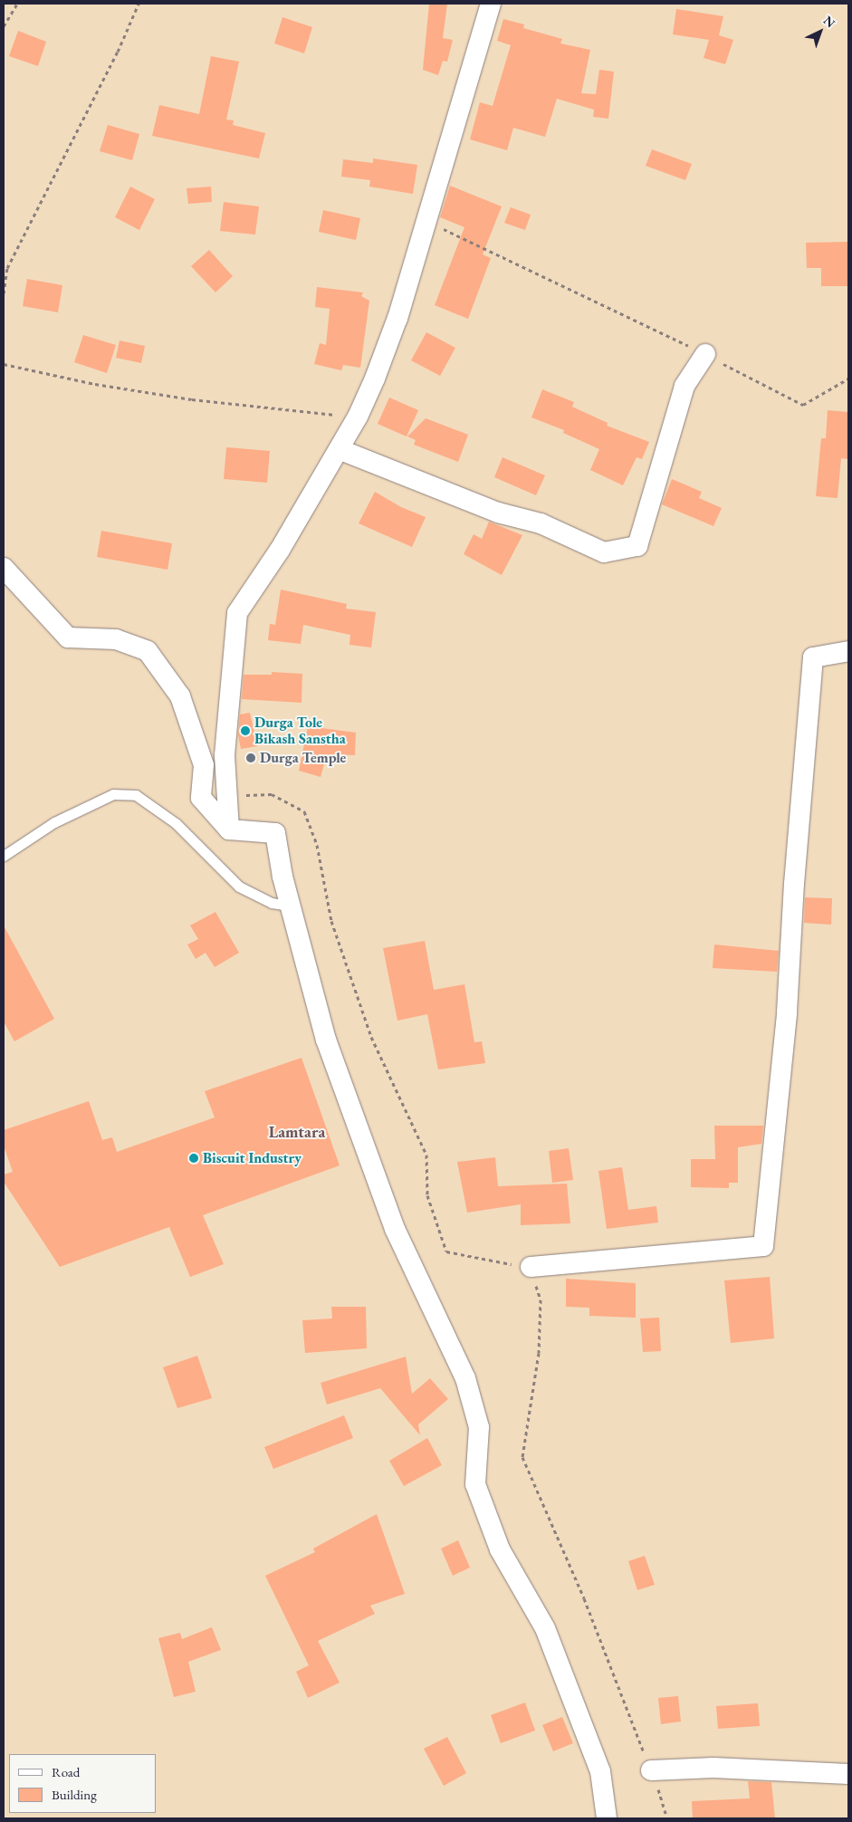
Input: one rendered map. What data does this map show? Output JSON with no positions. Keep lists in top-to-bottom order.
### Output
{
  "districts": ["Lamtara"],
  "places": ["Durga Tole Bikash Sanstha", "Durga Temple", "Biscuit Industry"],
  "legend": ["Road", "Building"],
  "north": "top right"
}
